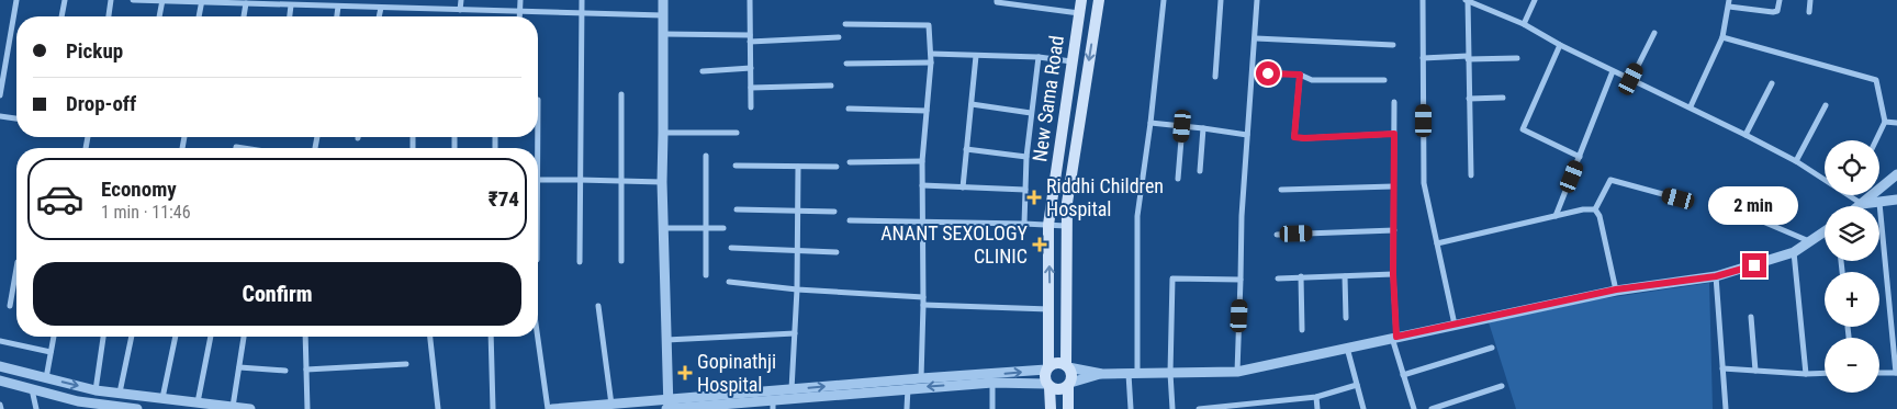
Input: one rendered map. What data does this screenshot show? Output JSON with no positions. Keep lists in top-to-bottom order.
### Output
{
  "streets": {
    "main road": ["New Sama Road"]
  },
  "places": {
    "health": ["Riddhi Children Hospital", "ANANT SEXOLOGY CLINIC", "Gopinathji Hospital"]
  },
  "page": {
    "banner": ["Pickup", "Drop-off"],
    "map_buttons": ["+", "−"],
    "list": [
      {
        "name": "Economy",
        "note": "1 min · 11:46",
        "value": "₹74"
      }
    ],
    "bubble": "2 min",
    "buttons": "Confirm"
  }
}
